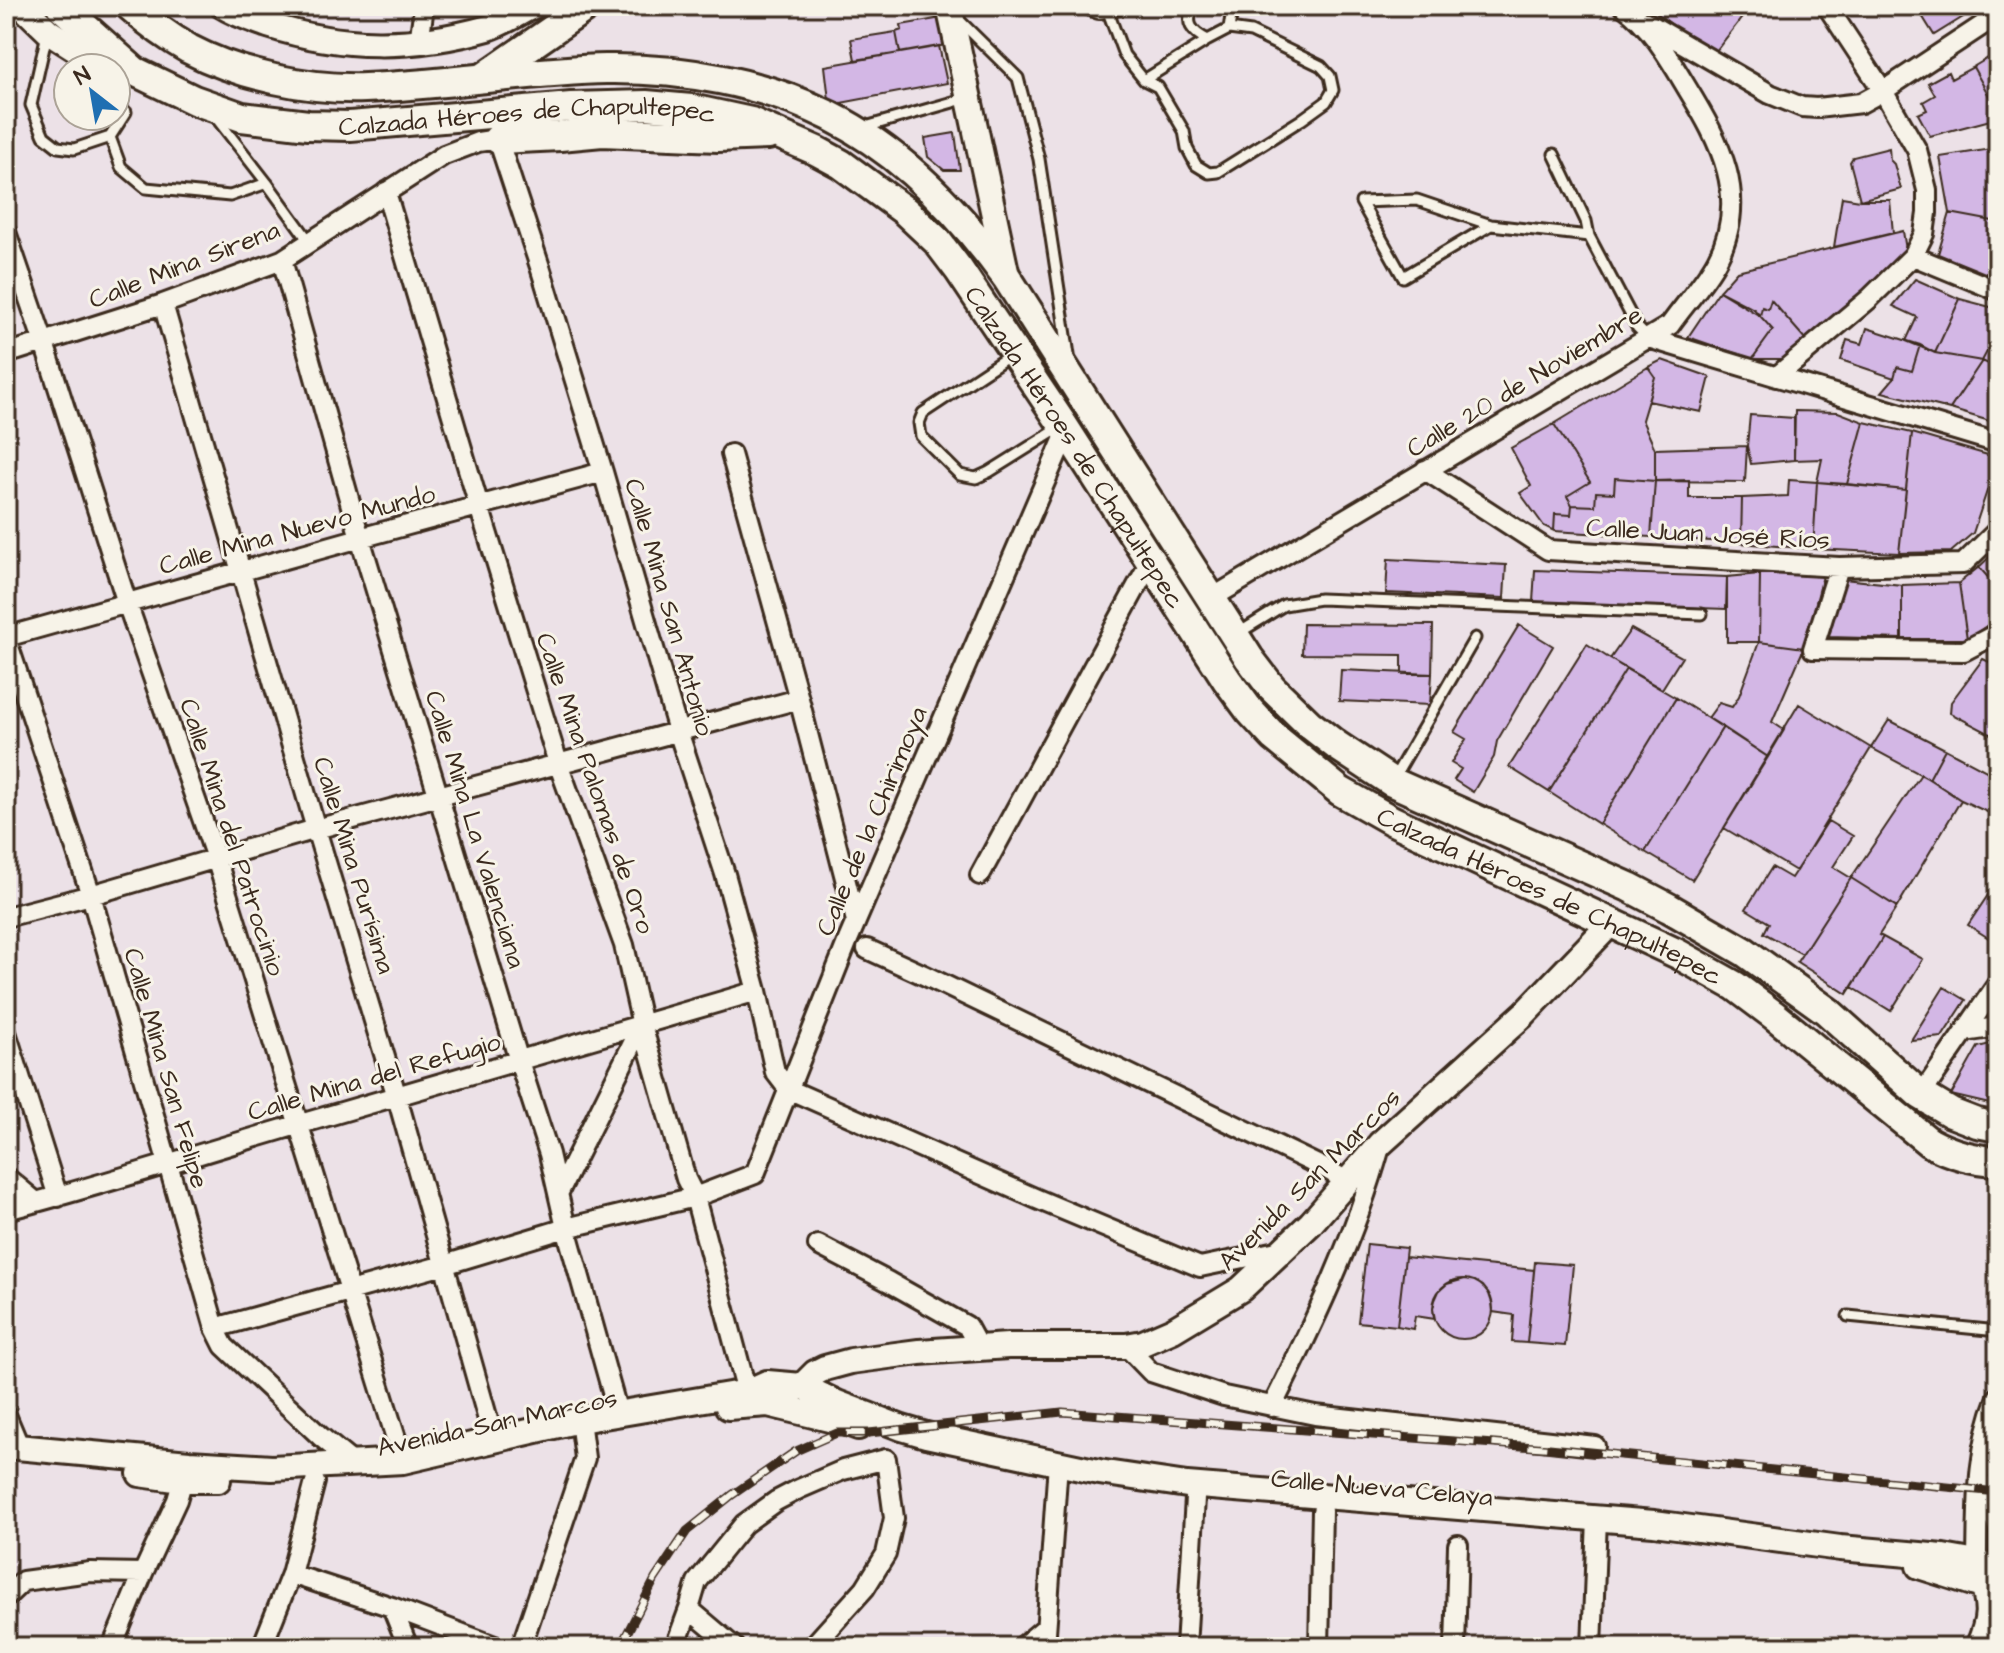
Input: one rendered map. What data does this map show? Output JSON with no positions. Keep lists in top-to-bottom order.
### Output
{
  "streets": {
    "main road": ["Calzada Héroes de Chapultepec", "Avenida San Marcos", "Calle Nueva Celaya"],
    "street": [
      "Calle Mina Sirena",
      "Calle 20 de Noviembre",
      "Calle Mina Nuevo Mundo",
      "Calle Juan José Ríos",
      "Calle Mina San Antonio",
      "Calle Mina Palomas de Oro",
      "Calle de la Chirimoya",
      "Calle Mina La Valenciana",
      "Calle Mina del Patrocinio",
      "Calle Mina Purísima",
      "Calle Mina San Felipe",
      "Calle Mina del Refugio"
    ]
  },
  "crossings": [
    ["Calzada Héroes de Chapultepec", "Calle 20 de Noviembre"],
    ["Calzada Héroes de Chapultepec", "Calle de la Chirimoya"],
    ["Calzada Héroes de Chapultepec", "Avenida San Marcos"],
    ["Calle Mina Sirena", "Calle Mina San Antonio"],
    ["Calle Mina Sirena", "Calle Mina Palomas de Oro"],
    ["Calle Mina Sirena", "Calle Mina La Valenciana"],
    ["Calle Mina Sirena", "Calle Mina del Patrocinio"],
    ["Calle Mina Sirena", "Calle Mina Purísima"],
    ["Calle 20 de Noviembre", "Calle Juan José Ríos"],
    ["Calle Mina Nuevo Mundo", "Calle Mina San Antonio"],
    ["Calle Mina Nuevo Mundo", "Calle Mina Palomas de Oro"],
    ["Calle Mina Nuevo Mundo", "Calle Mina La Valenciana"],
    ["Calle Mina Nuevo Mundo", "Calle Mina del Patrocinio"],
    ["Calle Mina Nuevo Mundo", "Calle Mina Purísima"],
    ["Calle Mina Nuevo Mundo", "Calle Mina San Felipe"],
    ["Calle Mina San Antonio", "Calle de la Chirimoya"],
    ["Calle Mina San Antonio", "Calle Mina del Refugio"],
    ["Calle Mina Palomas de Oro", "Calle de la Chirimoya"],
    ["Calle Mina Palomas de Oro", "Calle Mina del Refugio"],
    ["Calle Mina Palomas de Oro", "Avenida San Marcos"],
    ["Calle Mina Palomas de Oro", "Calle Nueva Celaya"],
    ["Calle de la Chirimoya", "Calle Mina La Valenciana"],
    ["Calle de la Chirimoya", "Calle Mina del Patrocinio"],
    ["Calle de la Chirimoya", "Calle Mina Purísima"],
    ["Calle de la Chirimoya", "Calle Mina San Felipe"],
    ["Calle Mina La Valenciana", "Calle Mina del Refugio"],
    ["Calle Mina La Valenciana", "Avenida San Marcos"],
    ["Calle Mina del Patrocinio", "Calle Mina del Refugio"],
    ["Calle Mina del Patrocinio", "Avenida San Marcos"],
    ["Calle Mina Purísima", "Calle Mina del Refugio"],
    ["Calle Mina Purísima", "Avenida San Marcos"],
    ["Calle Mina San Felipe", "Calle Mina del Refugio"],
    ["Calle Mina San Felipe", "Avenida San Marcos"],
    ["Avenida San Marcos", "Calle Nueva Celaya"]
  ],
  "north": "top left"
}
